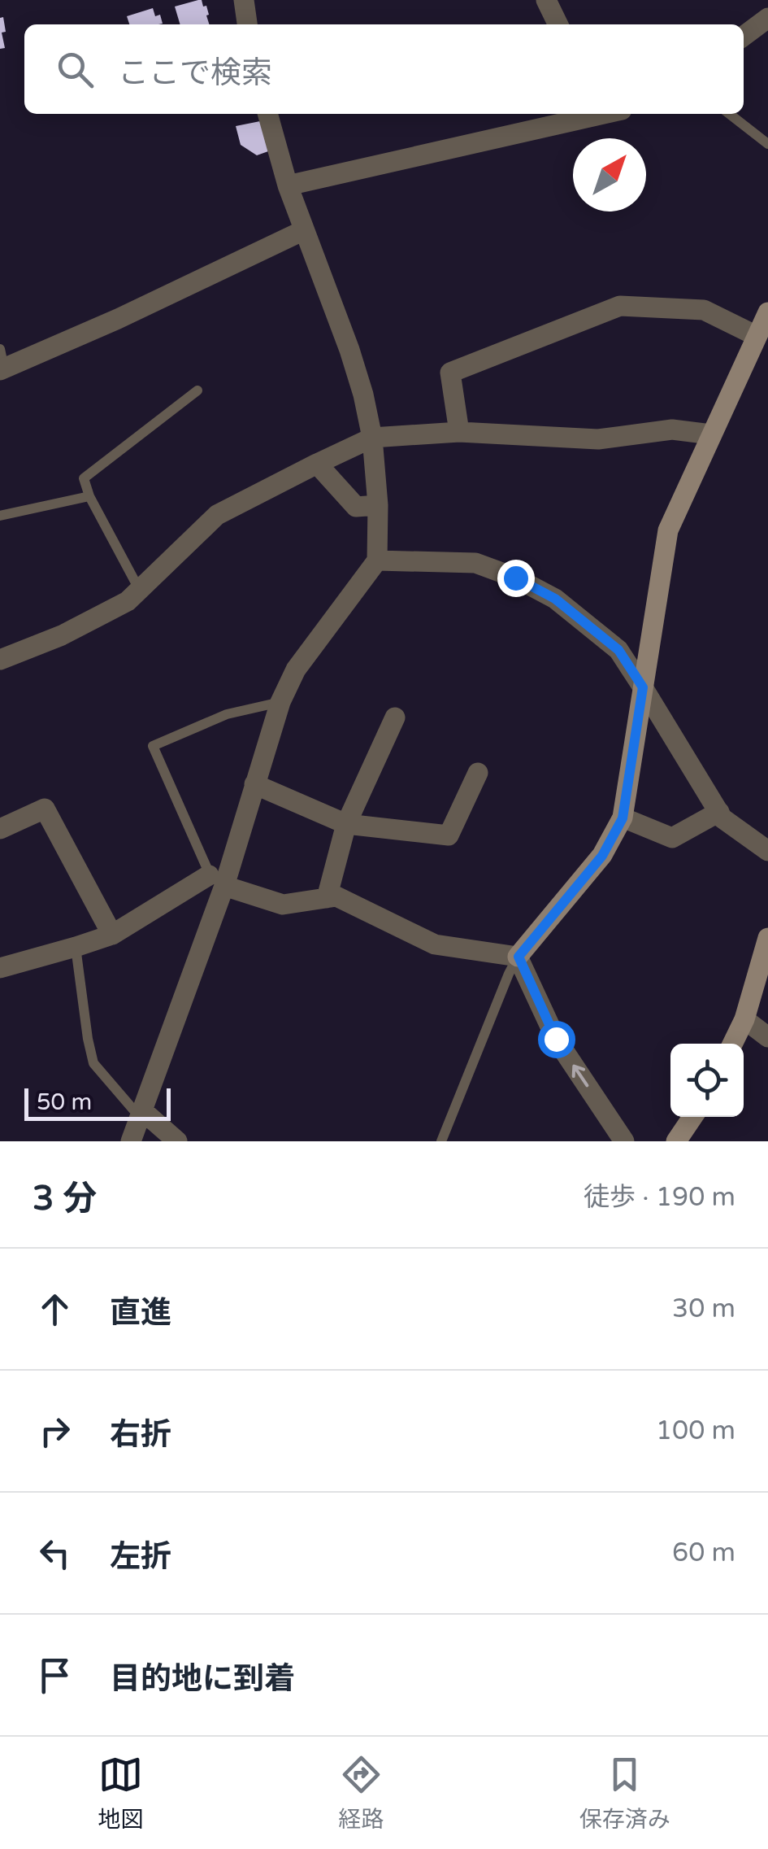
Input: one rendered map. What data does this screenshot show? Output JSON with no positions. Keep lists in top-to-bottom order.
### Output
{
  "scale_bar": "50 m",
  "north": "top right",
  "page": {
    "search": "ここで検索",
    "scale": "50 m",
    "heading": ["3 分", "徒歩 · 190 m"],
    "list": [
      ["直進", "30 m"],
      ["右折", "100 m"],
      ["左折", "60 m"],
      "目的地に到着"
    ],
    "nav": ["地図", "経路", "保存済み"]
  }
}
